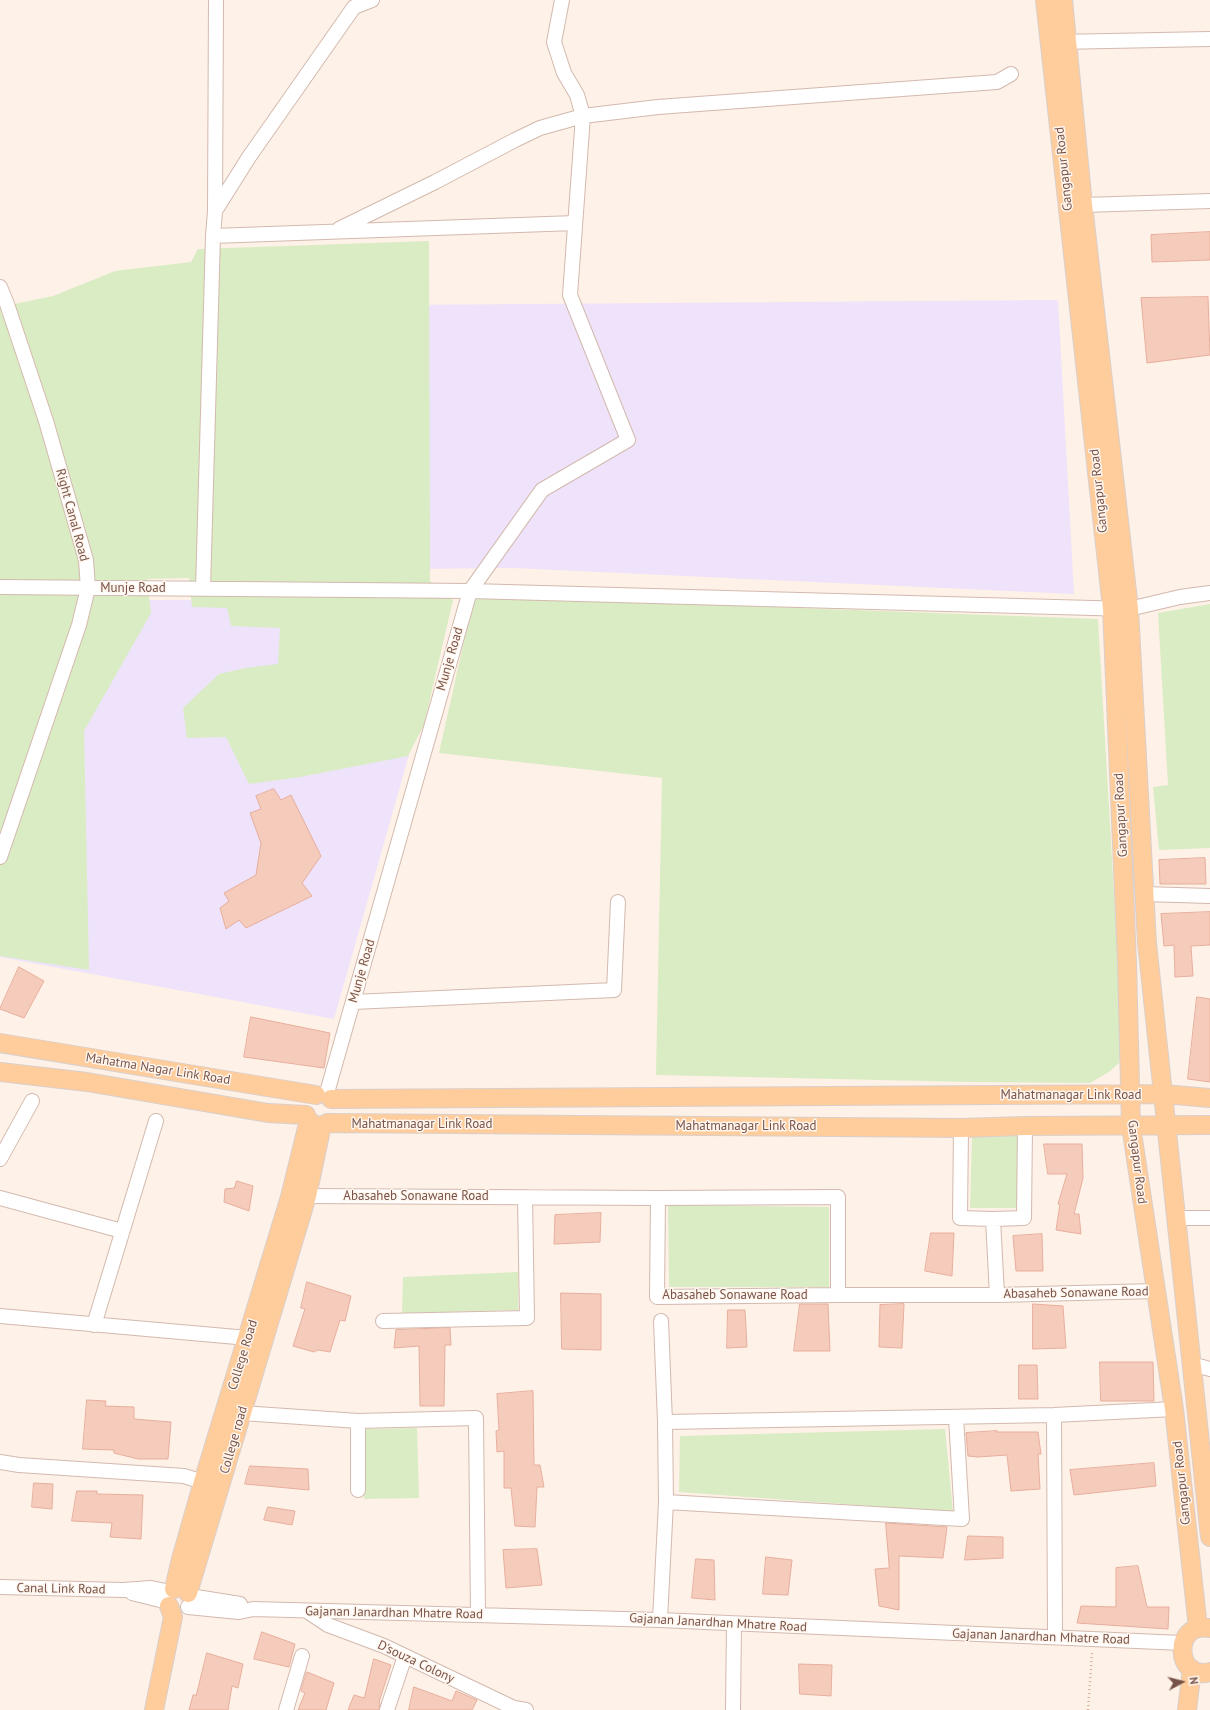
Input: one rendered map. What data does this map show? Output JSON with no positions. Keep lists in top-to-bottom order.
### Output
{
  "streets": {
    "main road": [
      "Gangapur Road",
      "Mahatma Nagar Link Road",
      "Mahatmanagar Link Road",
      "College Road",
      "College road"
    ],
    "street": [
      "Right Canal Road",
      "Munje Road",
      "Abasaheb Sonawane Road",
      "Canal Link Road",
      "Gajanan Janardhan Mhatre Road",
      "D'souza Colony"
    ]
  },
  "crossings": [
    ["Gangapur Road", "Mahatmanagar Link Road"],
    ["Gangapur Road", "Abasaheb Sonawane Road"],
    ["Right Canal Road", "Munje Road"],
    ["Munje Road", "Mahatma Nagar Link Road"],
    ["Munje Road", "Mahatmanagar Link Road"],
    ["Munje Road", "College Road"],
    ["Munje Road", "College road"],
    ["Mahatma Nagar Link Road", "Mahatmanagar Link Road"],
    ["Mahatma Nagar Link Road", "College Road"],
    ["Mahatma Nagar Link Road", "College road"],
    ["Mahatmanagar Link Road", "College Road"],
    ["Mahatmanagar Link Road", "College road"],
    ["Abasaheb Sonawane Road", "College road"],
    ["College Road", "College road"],
    ["College Road", "Canal Link Road"],
    ["College Road", "Gajanan Janardhan Mhatre Road"],
    ["College road", "Canal Link Road"],
    ["College road", "Gajanan Janardhan Mhatre Road"],
    ["Canal Link Road", "Gajanan Janardhan Mhatre Road"],
    ["Gajanan Janardhan Mhatre Road", "D'souza Colony"]
  ],
  "north": "right"
}
